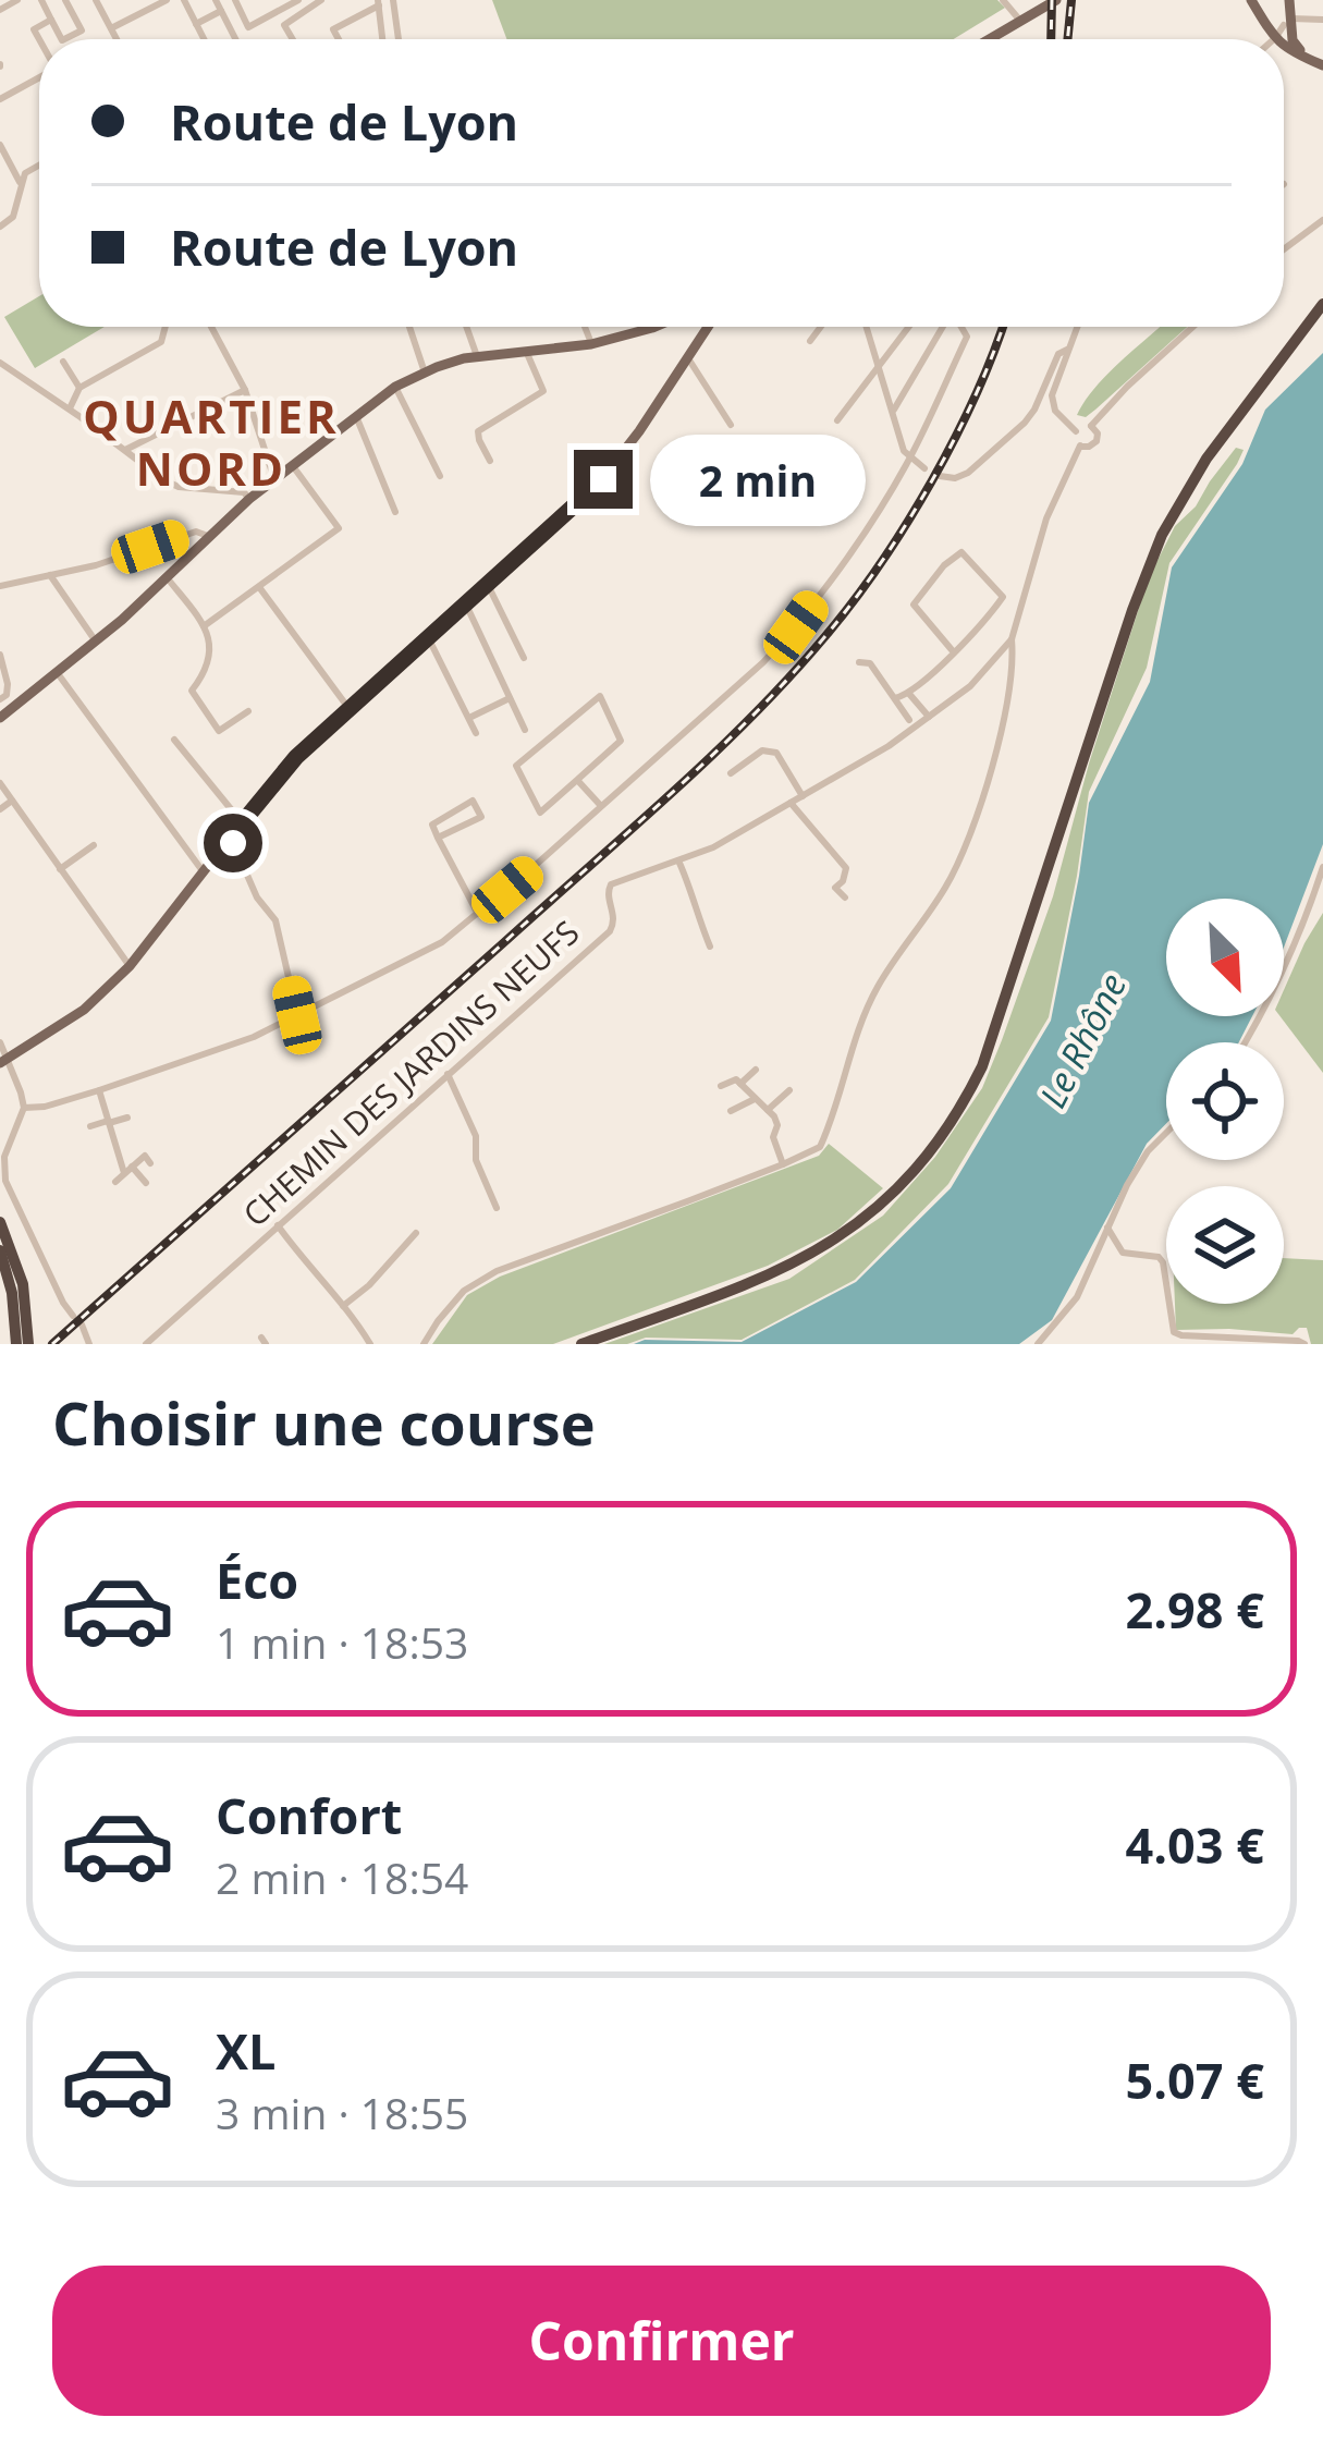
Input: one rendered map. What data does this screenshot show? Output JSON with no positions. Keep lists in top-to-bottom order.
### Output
{
  "streets": {
    "street": ["CHEMIN DES JARDINS NEUFS"]
  },
  "districts": ["QUARTIER NORD"],
  "water": ["Le Rhône"],
  "north": "bottom right",
  "page": {
    "banner": ["Route de Lyon", "Route de Lyon"],
    "bubble": "2 min",
    "heading": "Choisir une course",
    "list": [
      {
        "name": "Éco",
        "note": "1 min · 18:53",
        "value": "2.98 €"
      },
      {
        "name": "Confort",
        "note": "2 min · 18:54",
        "value": "4.03 €"
      },
      {
        "name": "XL",
        "note": "3 min · 18:55",
        "value": "5.07 €"
      }
    ],
    "buttons": "Confirmer"
  }
}
